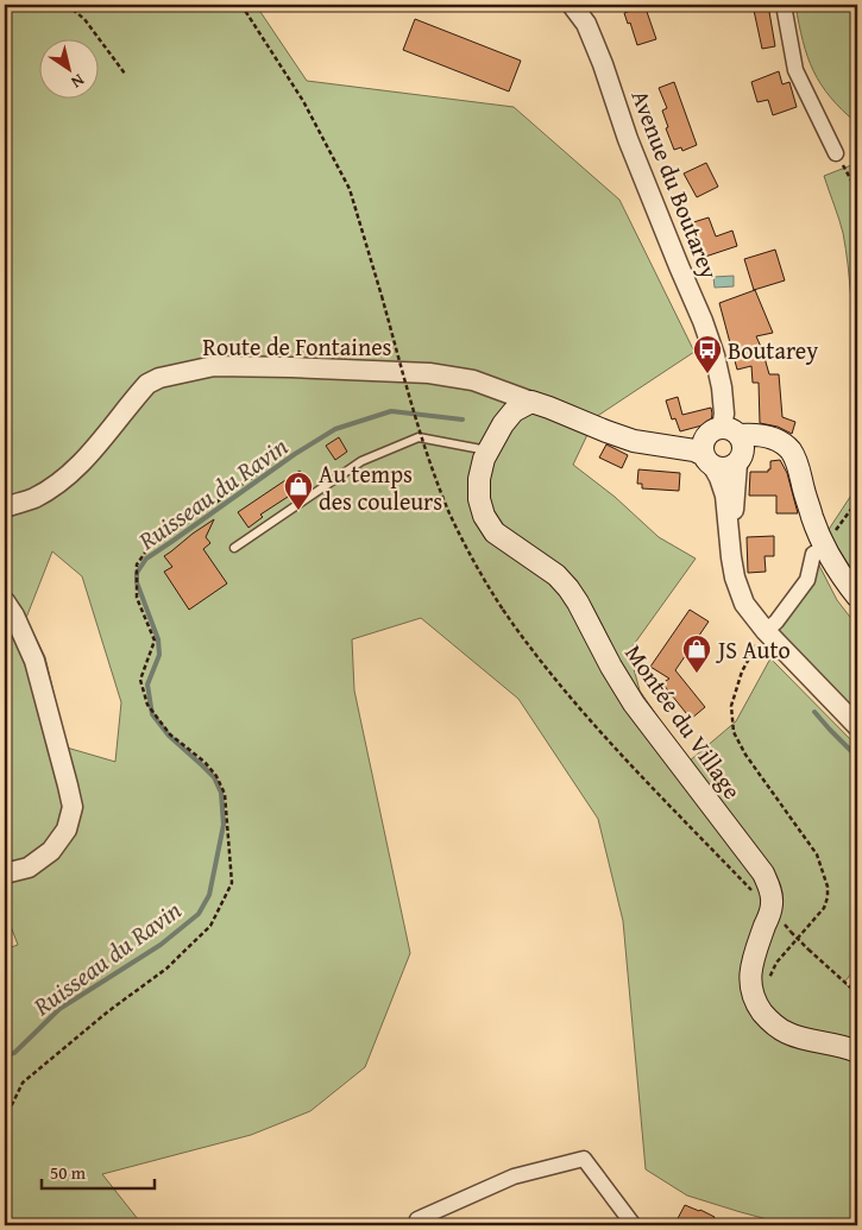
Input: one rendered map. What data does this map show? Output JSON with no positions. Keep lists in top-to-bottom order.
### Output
{
  "streets": {
    "main road": ["Montée du Village"],
    "street": ["Avenue du Boutarey", "Route de Fontaines"]
  },
  "crossings": [
    ["Route de Fontaines", "Montée du Village"]
  ],
  "water": ["Ruisseau du Ravin"],
  "places": {
    "bus stop": ["Boutarey"],
    "shop": ["Au temps des couleurs", "JS Auto"]
  },
  "scale_bar": "50 m",
  "north": "bottom right"
}
